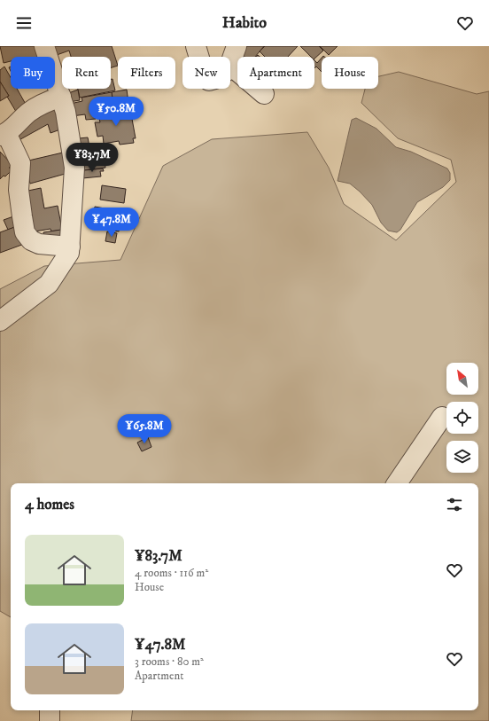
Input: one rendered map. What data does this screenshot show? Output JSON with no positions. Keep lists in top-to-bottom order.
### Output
{
  "north": "top left",
  "page": {
    "header": "Habito",
    "chip": [
      "Buy",
      "Rent",
      "Filters",
      "New",
      "Apartment",
      "House"
    ],
    "price": [
      "¥50.8M",
      "¥83.7M",
      "¥47.8M",
      "¥65.8M"
    ],
    "heading": "4 homes",
    "list": [
      {
        "name": "¥83.7M",
        "note": "4 rooms · 116 m² · House"
      },
      {
        "name": "¥47.8M",
        "note": "3 rooms · 80 m² · Apartment"
      }
    ]
  }
}
